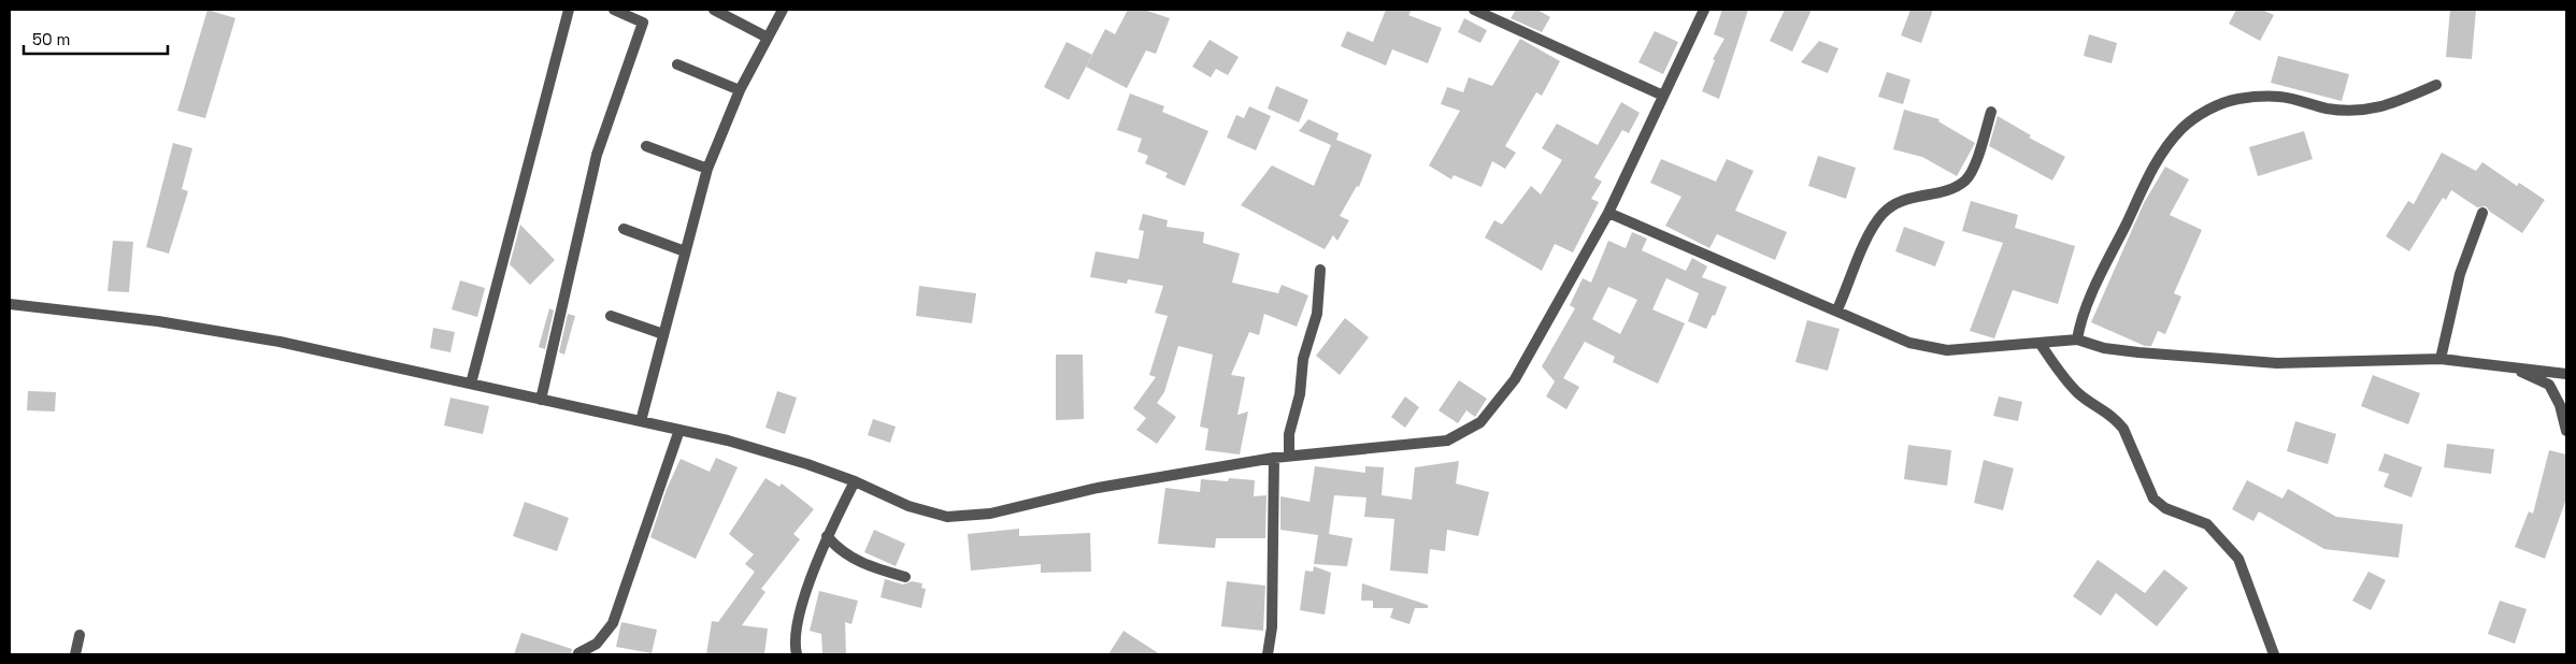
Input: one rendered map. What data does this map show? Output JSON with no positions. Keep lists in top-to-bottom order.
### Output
{
  "scale_bar": "50 m"
}
